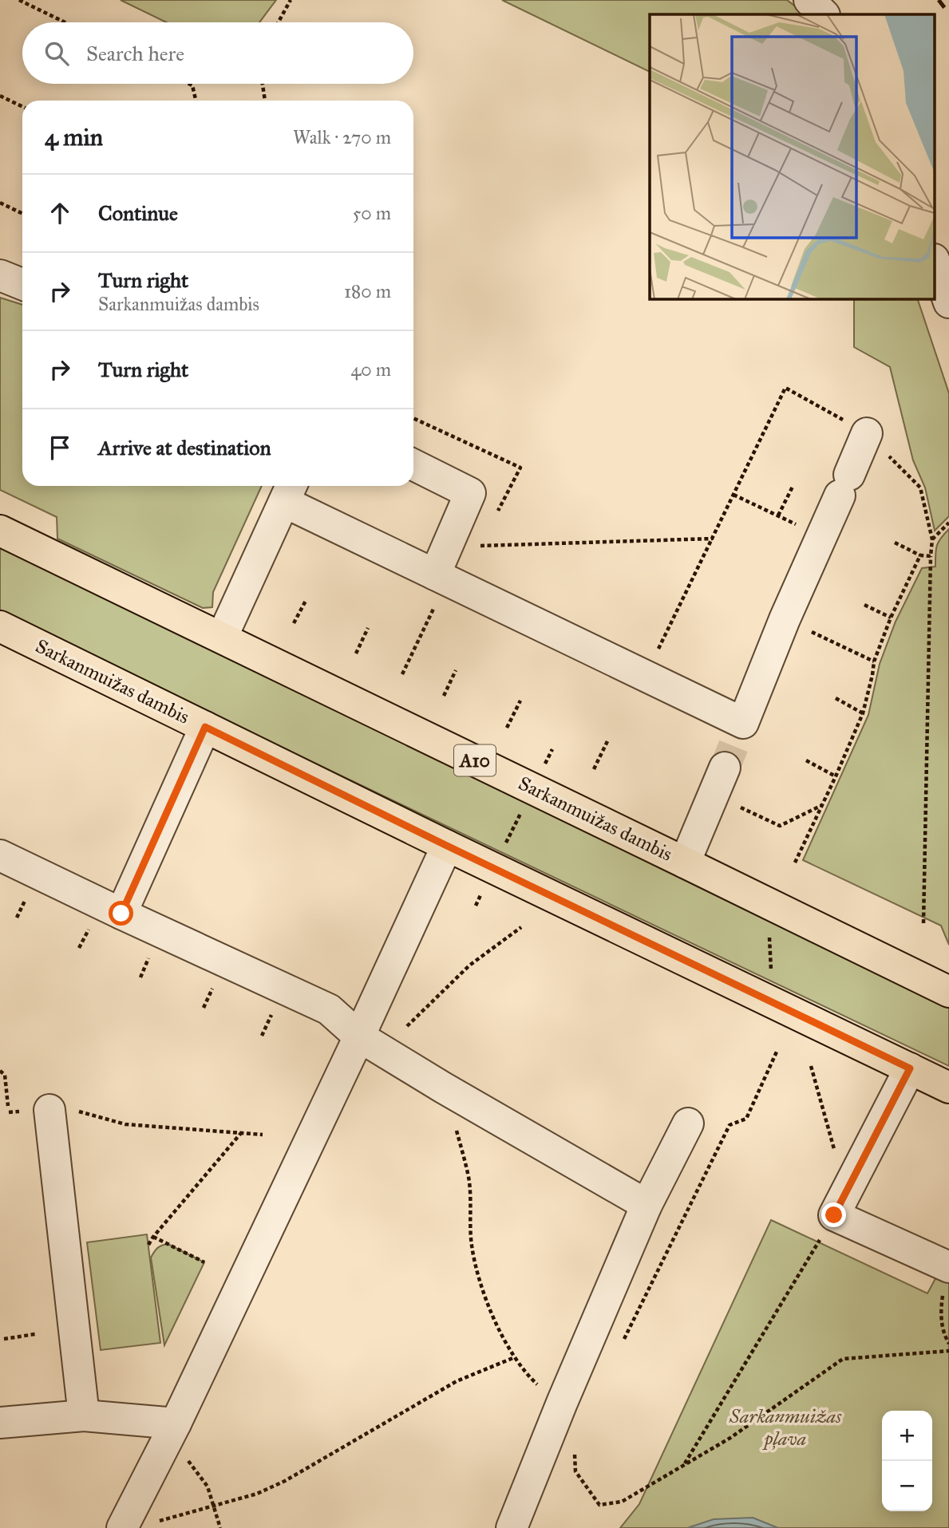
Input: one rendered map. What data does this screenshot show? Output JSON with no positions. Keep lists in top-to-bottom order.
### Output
{
  "streets": {
    "main road": ["Sarkanmuižas dambis", "A10"]
  },
  "parks": ["Sarkanmuižas pļava"],
  "page": {
    "search": "Search here",
    "heading": ["4 min", "Walk · 270 m"],
    "list": [
      ["Continue", "50 m"],
      ["Turn right", "Sarkanmuižas dambis", "180 m"],
      ["Turn right", "40 m"],
      "Arrive at destination"
    ],
    "map_buttons": ["+", "−"]
  }
}
